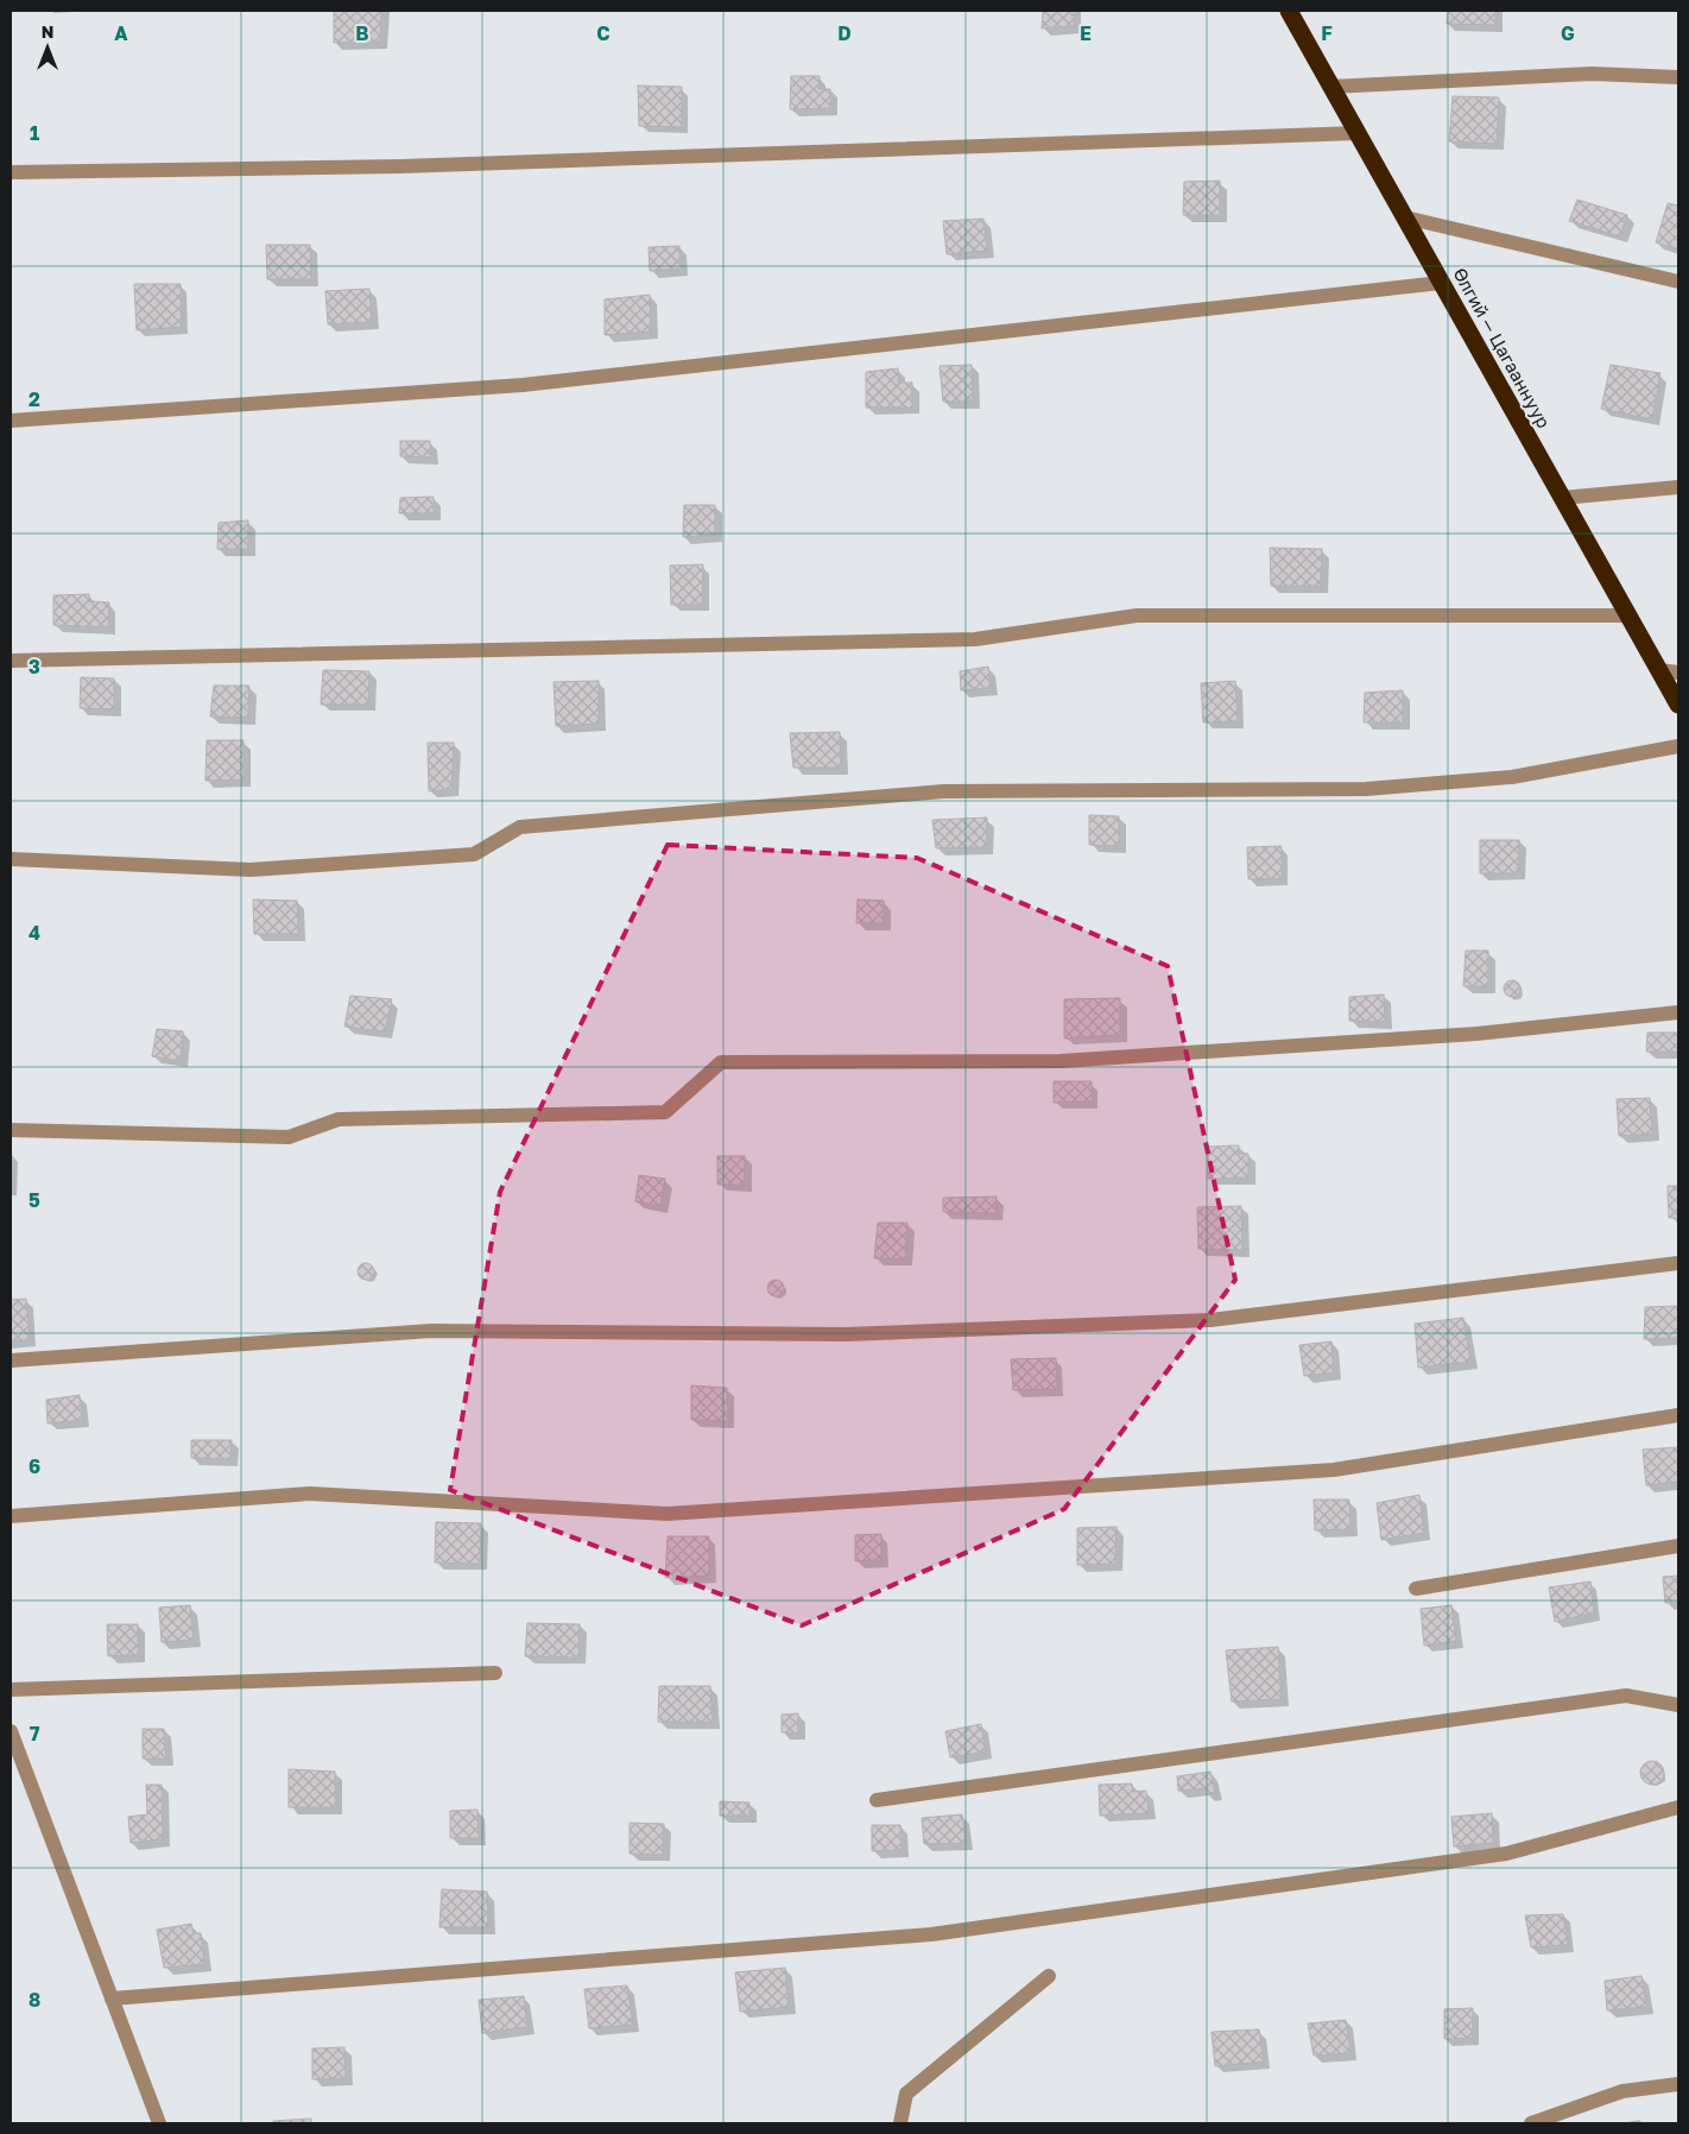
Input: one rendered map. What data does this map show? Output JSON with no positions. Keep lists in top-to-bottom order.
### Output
{
  "streets": {
    "highway": ["Өлгий — Цагааннуур"]
  },
  "north": "top",
  "grid": {
    "columns": [
      "A",
      "B",
      "C",
      "D",
      "E",
      "F",
      "G"
    ],
    "rows": [
      "1",
      "2",
      "3",
      "4",
      "5",
      "6",
      "7",
      "8"
    ]
  }
}
